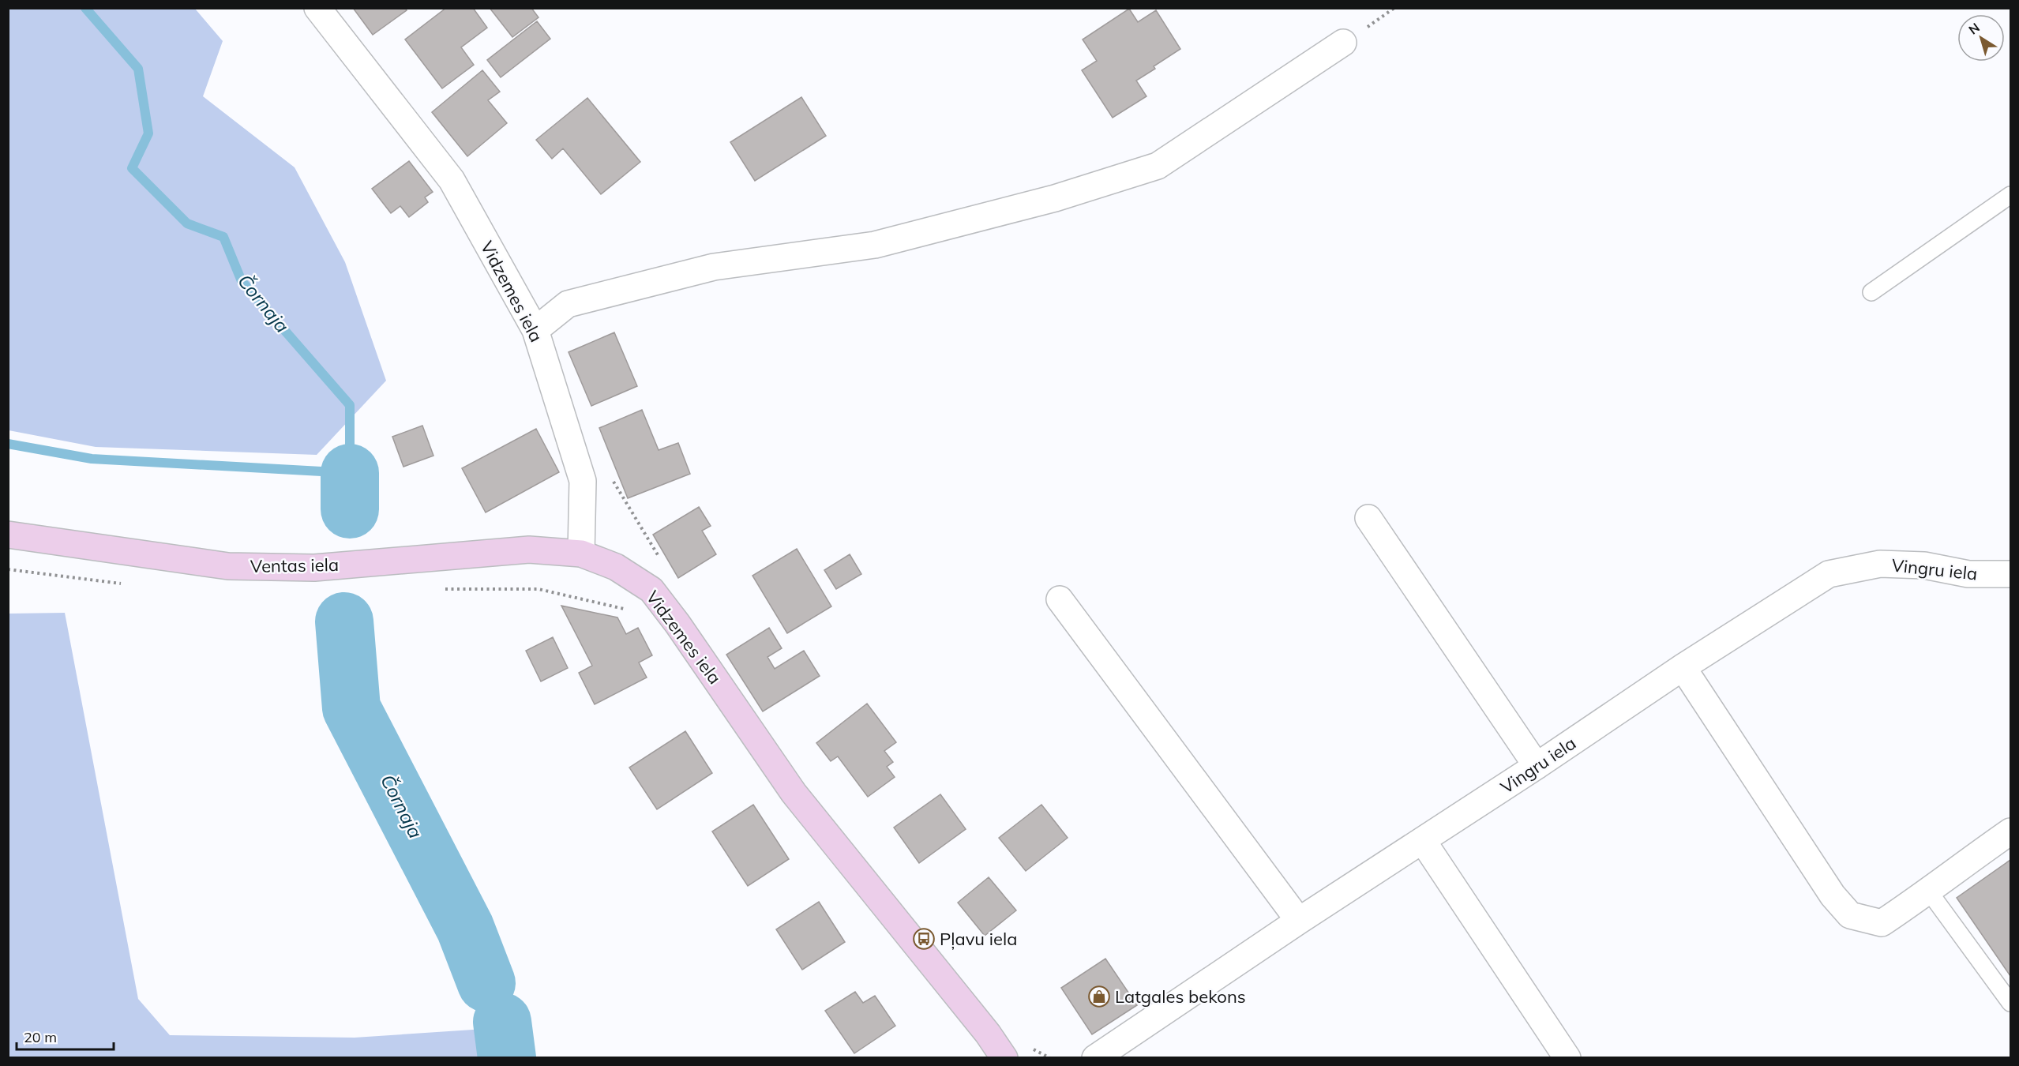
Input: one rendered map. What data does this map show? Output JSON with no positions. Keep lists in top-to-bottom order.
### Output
{
  "streets": {
    "street": ["Vidzemes iela", "Ventas iela", "Vingru iela"]
  },
  "crossings": [
    ["Vidzemes iela", "Ventas iela"]
  ],
  "water": ["Čornaja"],
  "places": {
    "bus stop": ["Pļavu iela"],
    "shop": ["Latgales bekons"]
  },
  "scale_bar": "20 m",
  "north": "top left"
}
